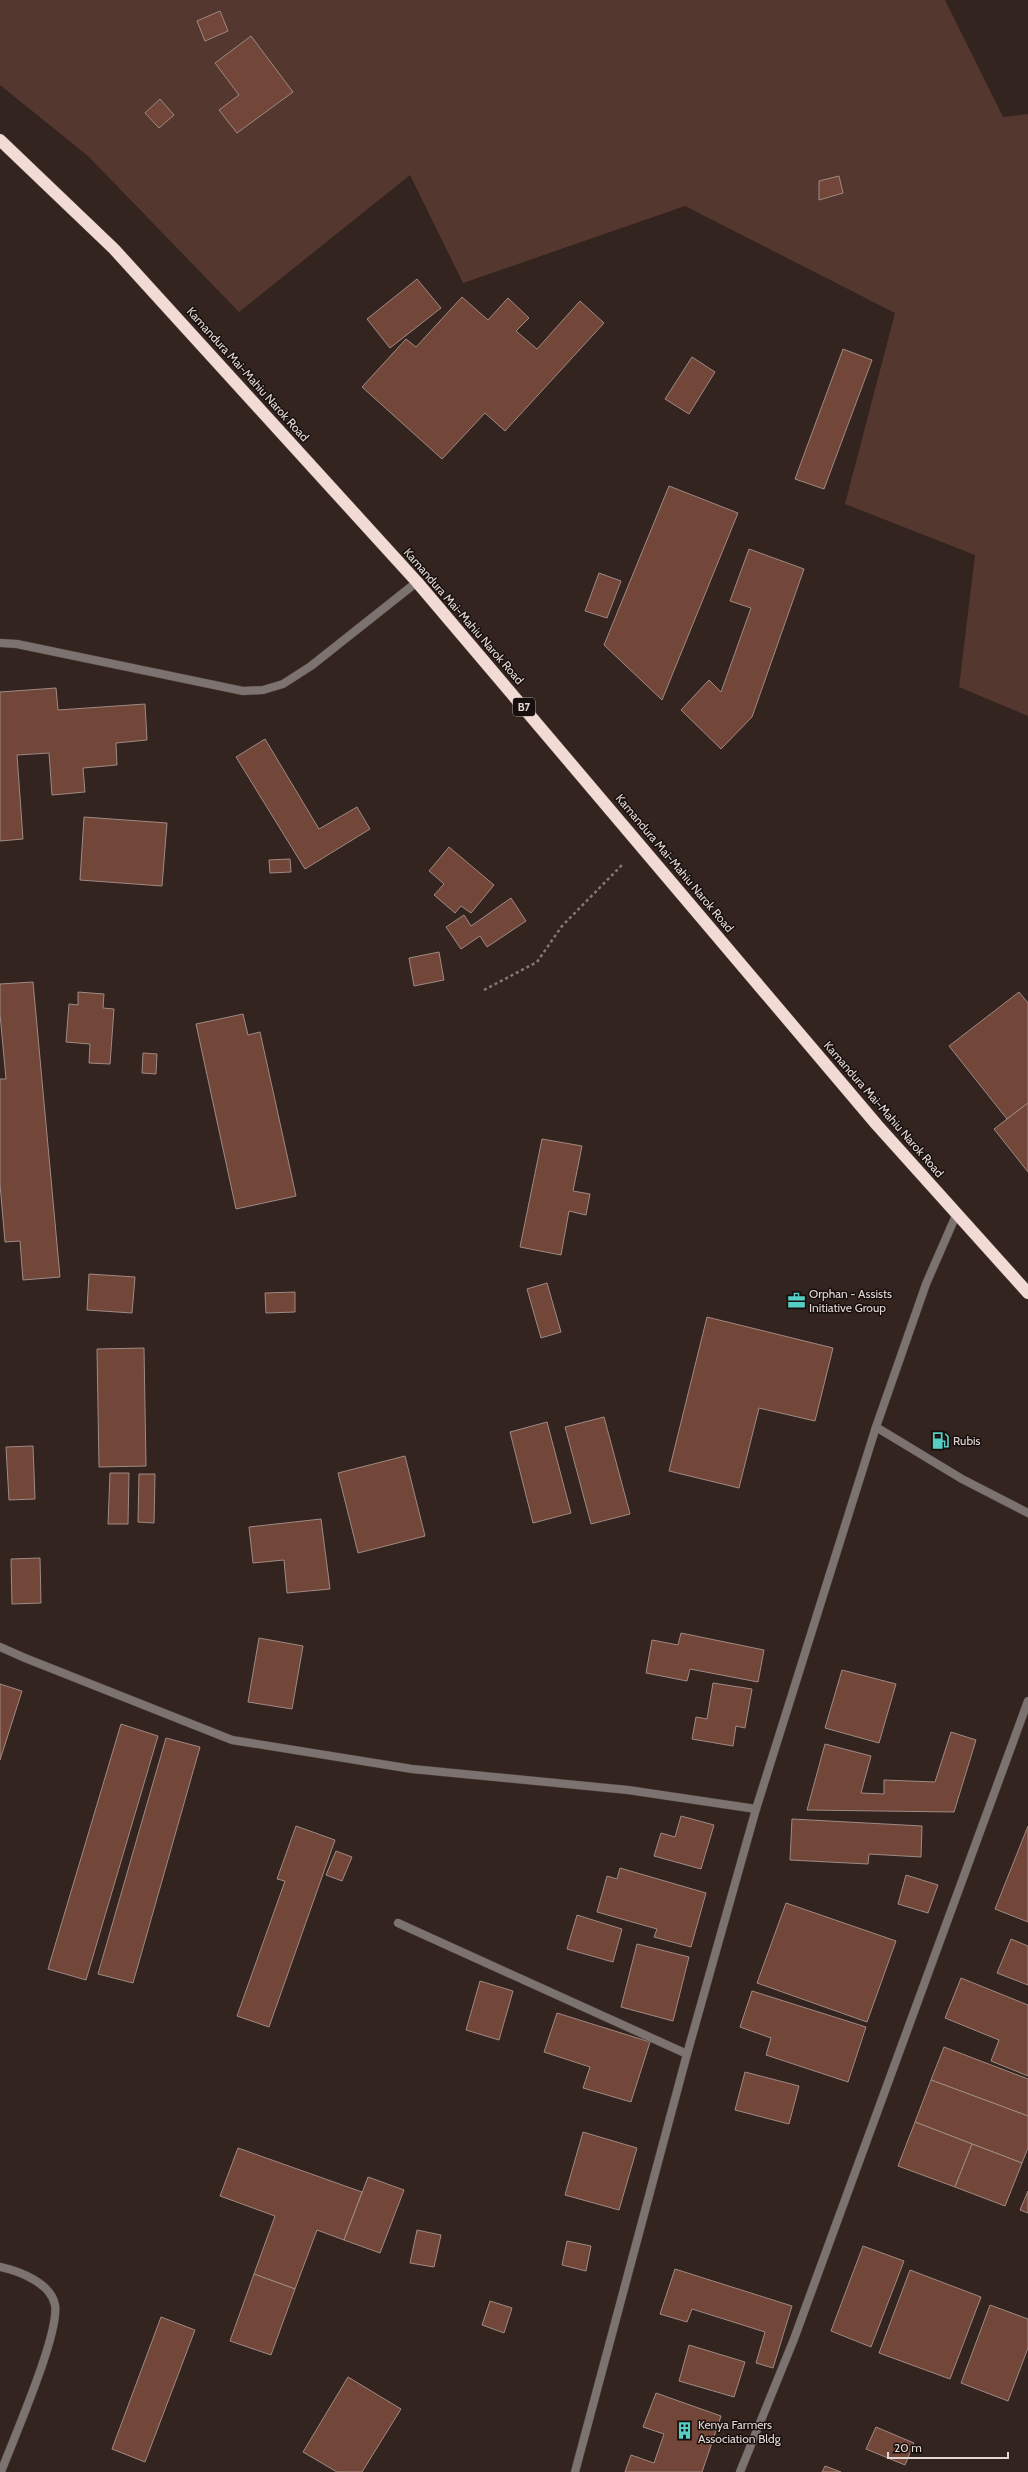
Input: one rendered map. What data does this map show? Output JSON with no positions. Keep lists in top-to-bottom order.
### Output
{
  "streets": {
    "highway": ["Kamandura Mai-Mahiu Narok Road", "B7"]
  },
  "places": {
    "office": ["Orphan - Assists Initiative Group"],
    "fuel station": ["Rubis"],
    "building": ["Kenya Farmers Association Bldg"]
  },
  "scale_bar": "20 m"
}
